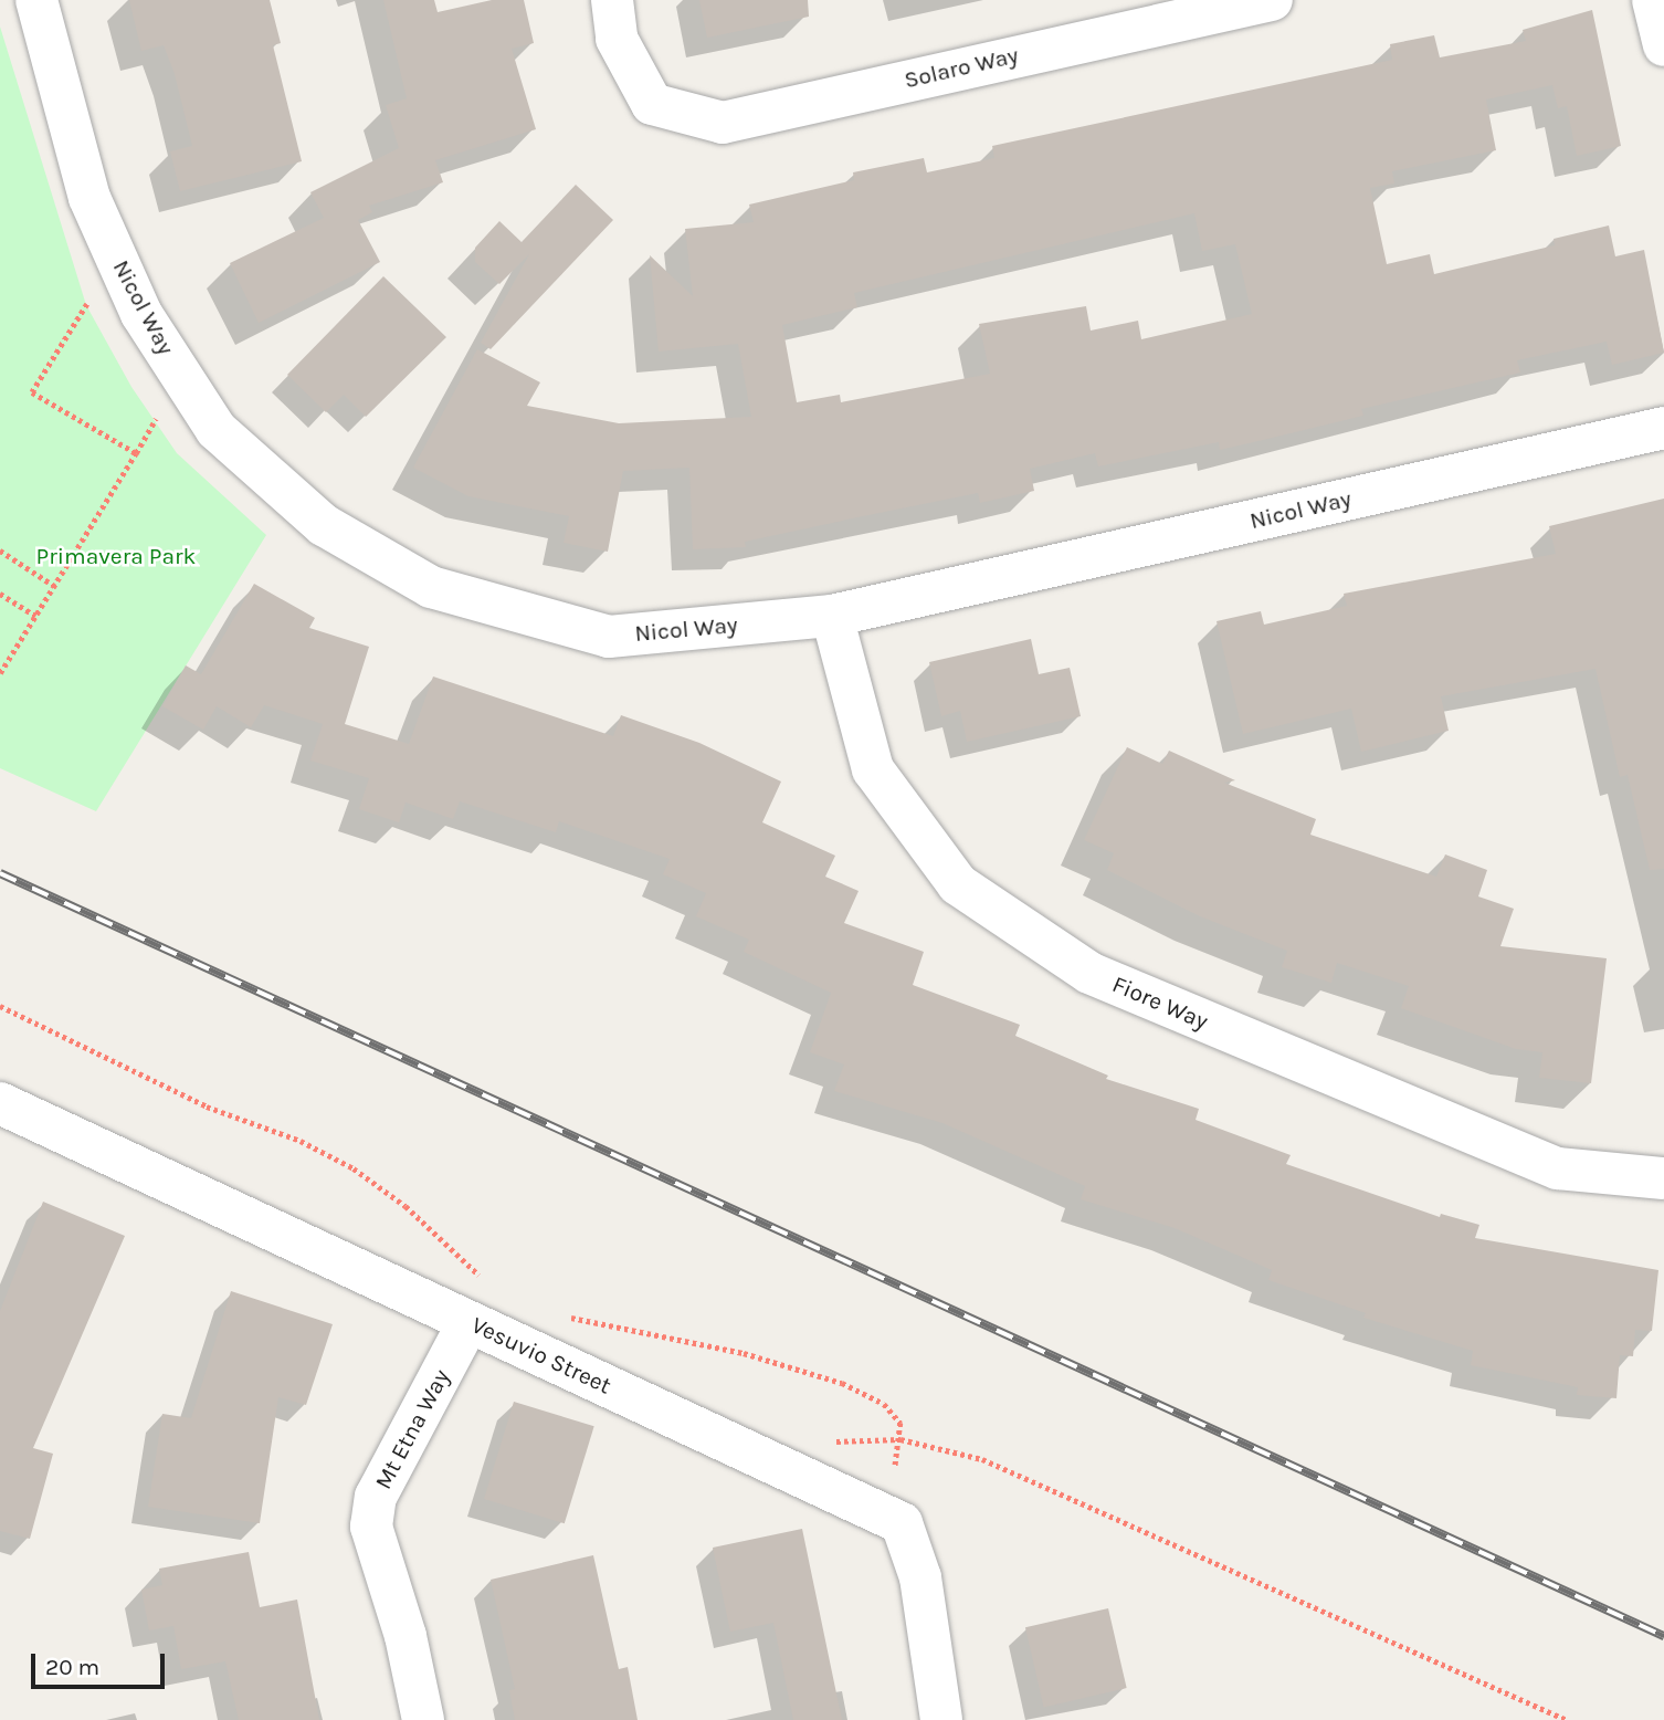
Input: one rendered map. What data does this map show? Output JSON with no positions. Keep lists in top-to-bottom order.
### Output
{
  "streets": {
    "street": [
      "Solaro Way",
      "Nicol Way",
      "Fiore Way",
      "Vesuvio Street",
      "Mt Etna Way"
    ]
  },
  "crossings": [
    ["Nicol Way", "Fiore Way"],
    ["Vesuvio Street", "Mt Etna Way"]
  ],
  "parks": ["Primavera Park"],
  "scale_bar": "20 m"
}
